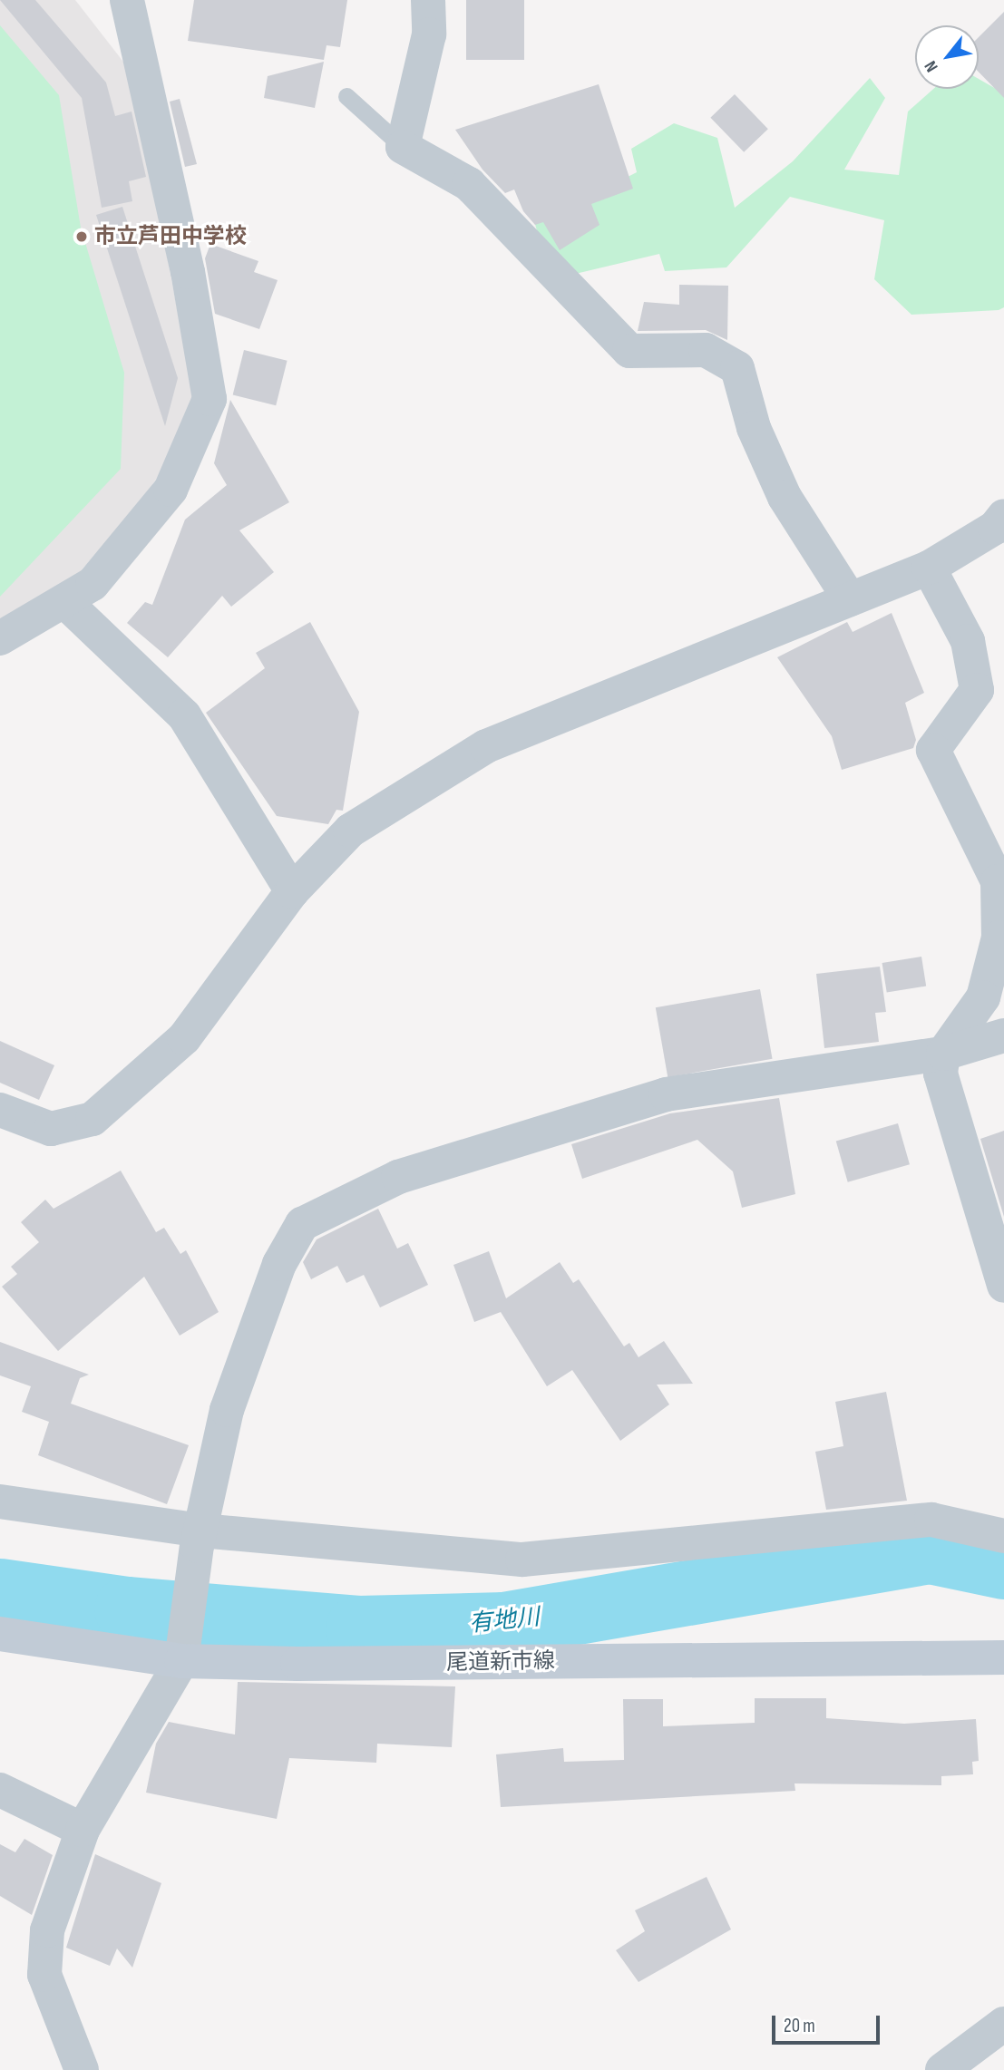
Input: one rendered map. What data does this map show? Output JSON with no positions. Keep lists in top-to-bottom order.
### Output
{
  "streets": {
    "main road": ["尾道新市線"]
  },
  "water": ["有地川"],
  "places": ["市立芦田中学校"],
  "scale_bar": "20 m",
  "north": "bottom left"
}
